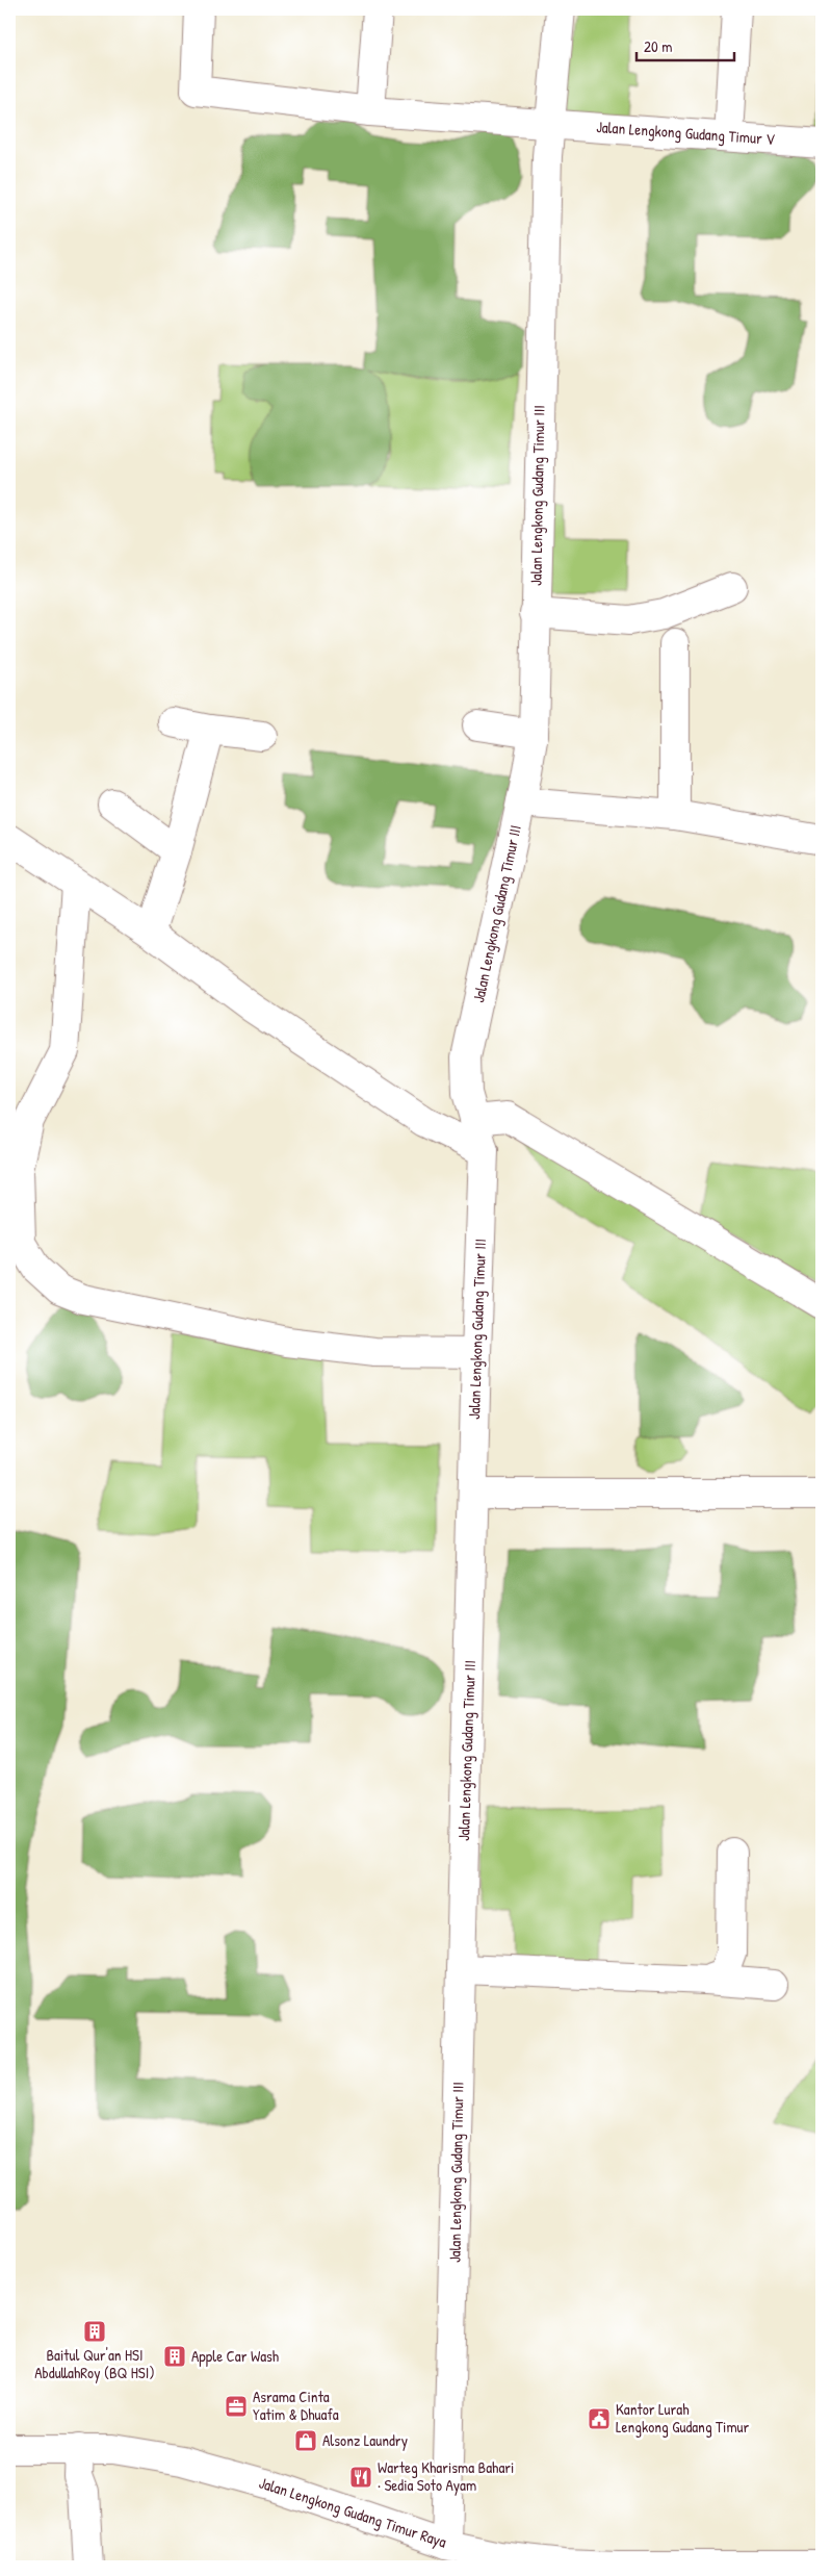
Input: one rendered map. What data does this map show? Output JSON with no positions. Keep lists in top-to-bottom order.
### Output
{
  "streets": {
    "street": ["Jalan Lengkong Gudang Timur V", "Jalan Lengkong Gudang Timur III", "Jalan Lengkong Gudang Timur Raya"]
  },
  "crossings": [
    ["Jalan Lengkong Gudang Timur V", "Jalan Lengkong Gudang Timur III"],
    ["Jalan Lengkong Gudang Timur III", "Jalan Lengkong Gudang Timur Raya"]
  ],
  "places": {
    "building": ["Baitul Qur'an HSI AbdullahRoy (BQ HSI)", "Apple Car Wash"],
    "office": ["Asrama Cinta Yatim & Dhuafa"],
    "public building": ["Kantor Lurah Lengkong Gudang Timur"],
    "shop": ["Alsonz Laundry"],
    "restaurant": ["Warteg Kharisma Bahari · Sedia Soto Ayam"]
  },
  "scale_bar": "20 m"
}
